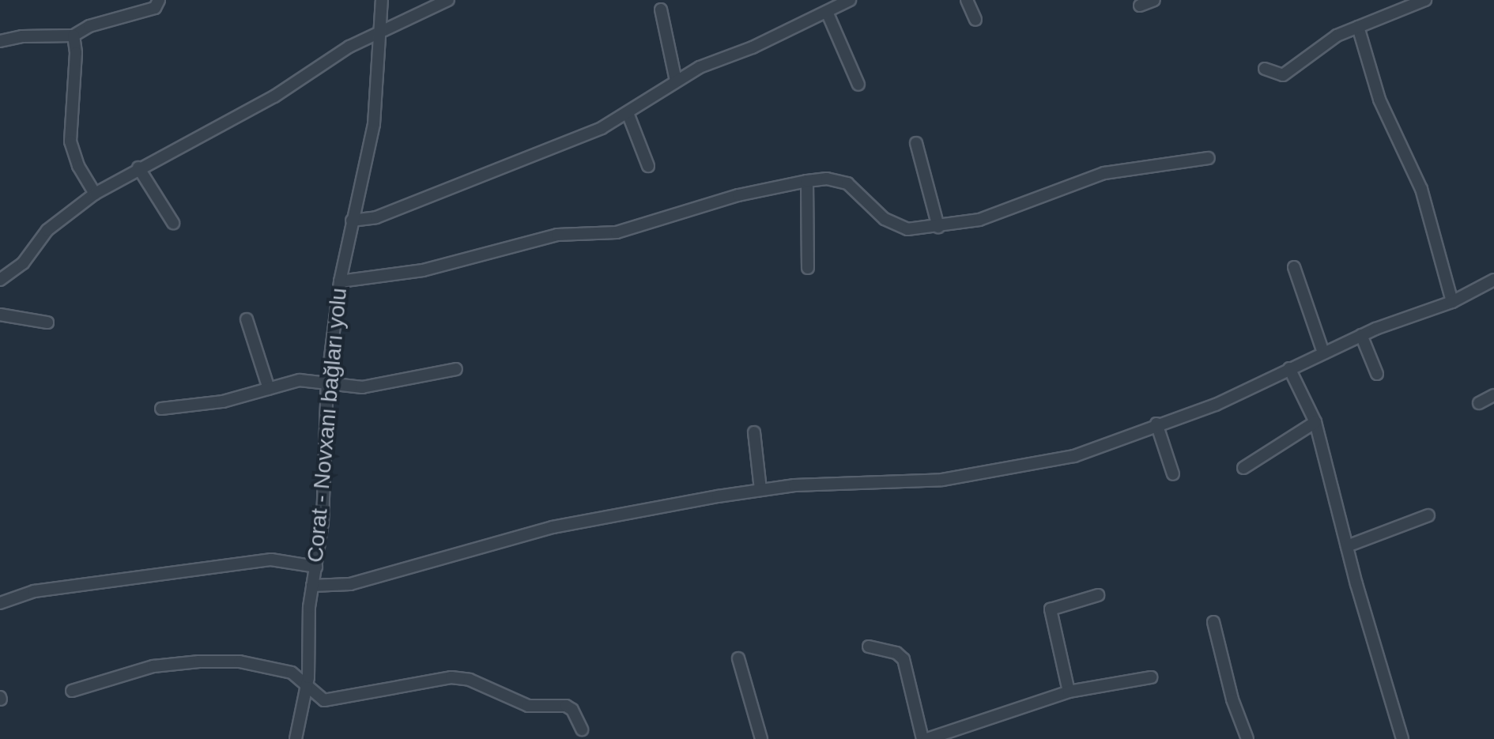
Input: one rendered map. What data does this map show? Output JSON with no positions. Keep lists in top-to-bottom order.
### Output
{
  "streets": {
    "street": ["Corat - Novxanı bağları yolu"]
  }
}
